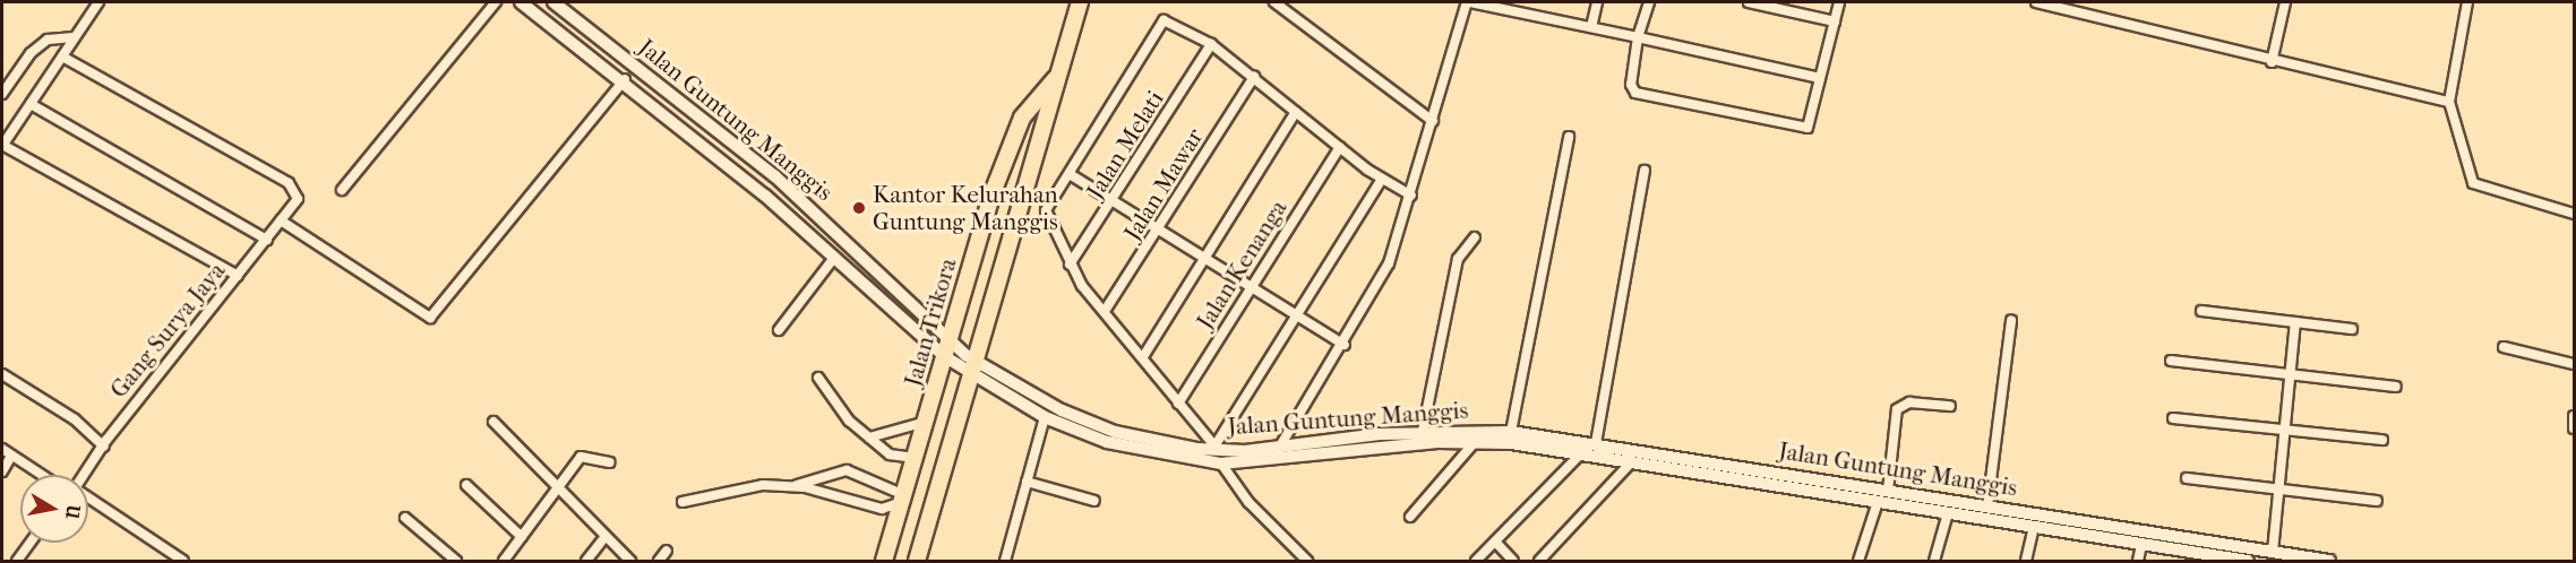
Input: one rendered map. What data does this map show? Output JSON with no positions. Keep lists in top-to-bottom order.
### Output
{
  "streets": {
    "main road": ["Jalan Trikora"],
    "street": [
      "Jalan Guntung Manggis",
      "Jalan Melati",
      "Jalan Mawar",
      "Jalan Kenanga",
      "Gang Surya Jaya"
    ]
  },
  "crossings": [
    ["Jalan Guntung Manggis", "Jalan Trikora"]
  ],
  "places": ["Kantor Kelurahan Guntung Manggis"],
  "north": "right"
}
